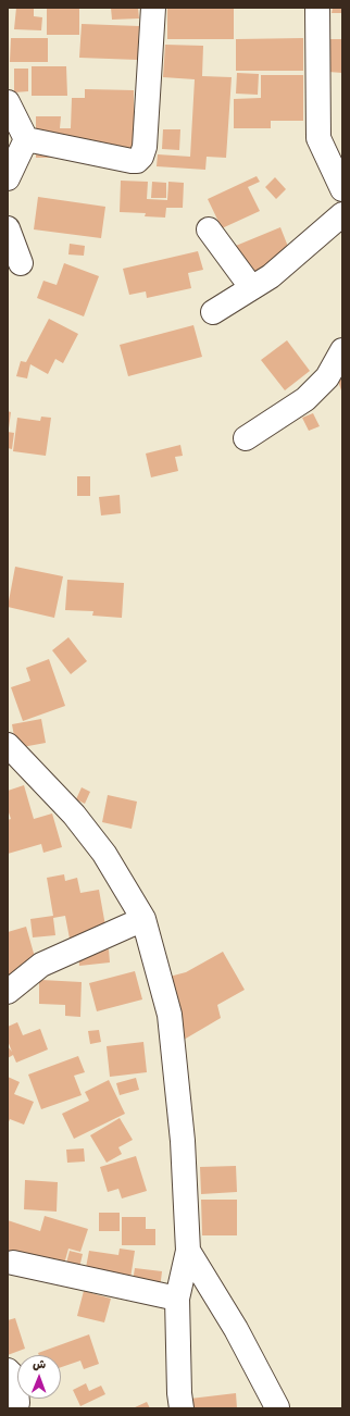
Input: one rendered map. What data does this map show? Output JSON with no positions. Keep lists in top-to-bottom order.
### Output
{
  "north": "top"
}
